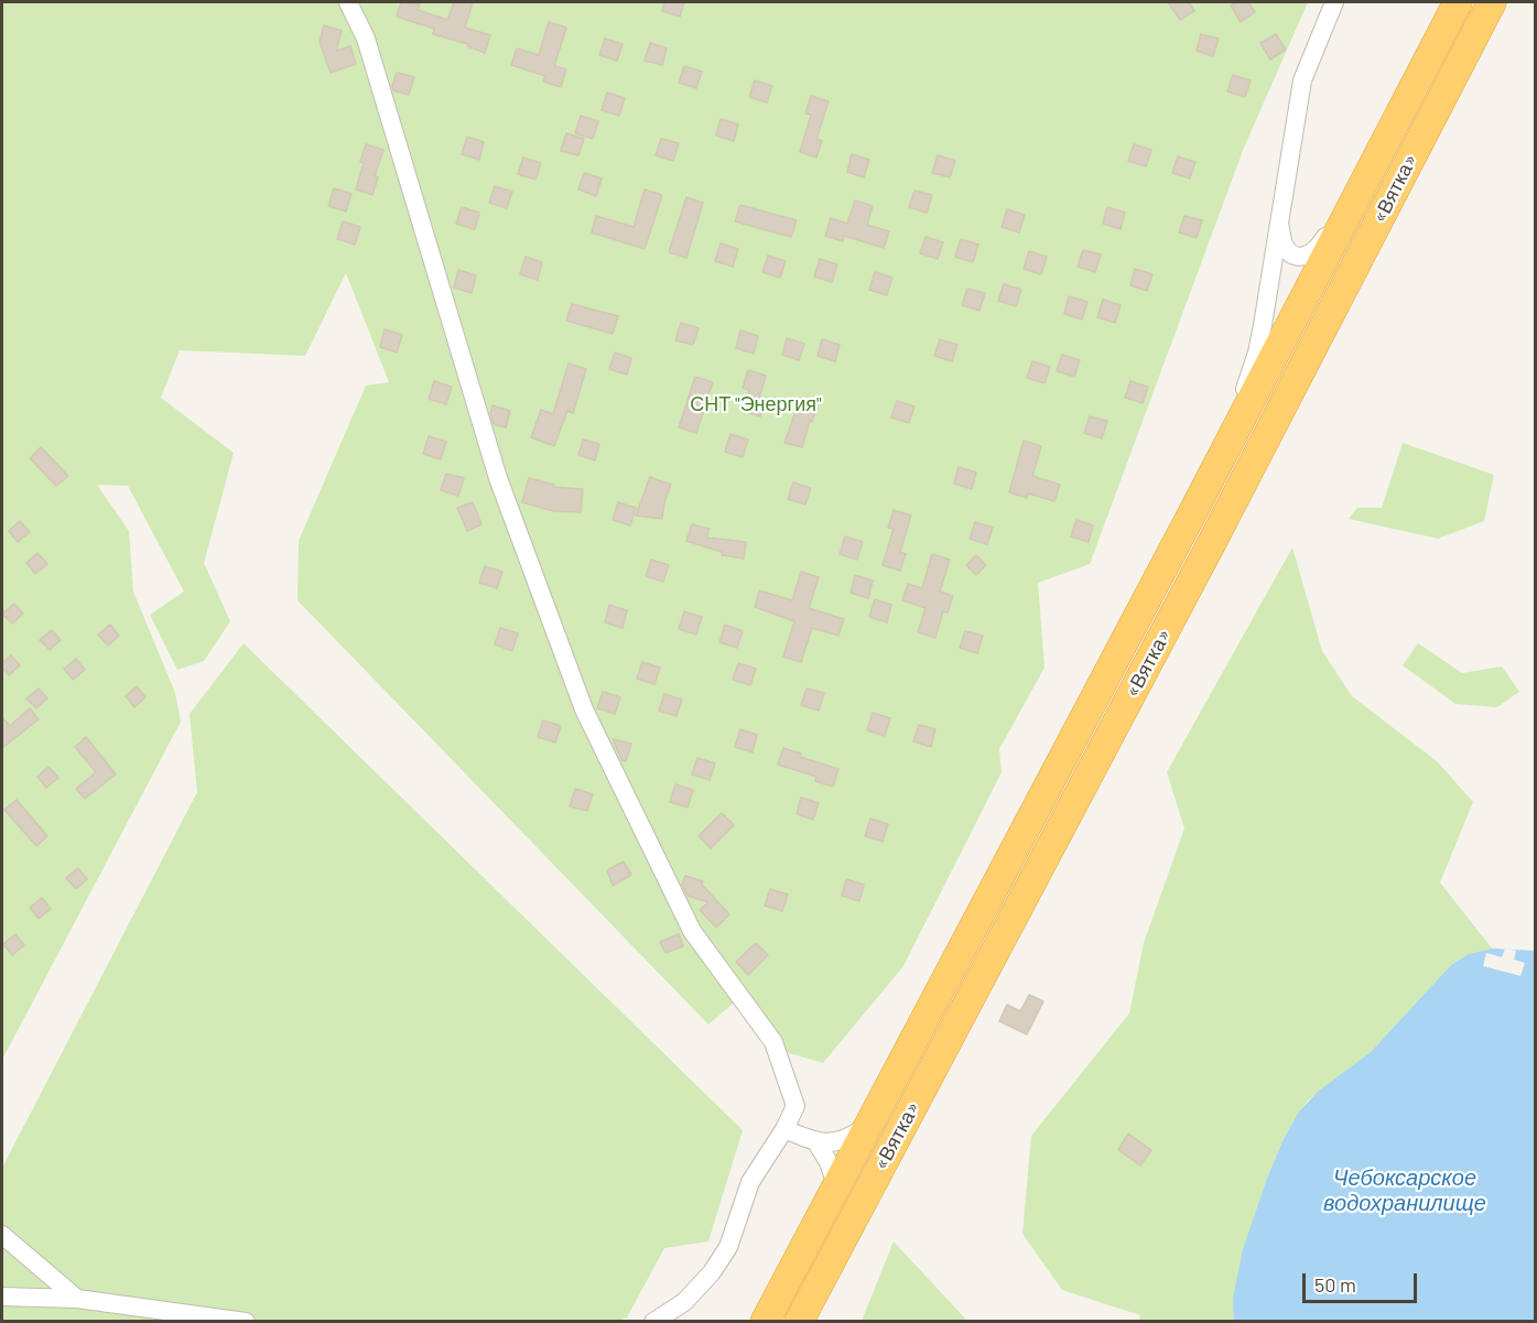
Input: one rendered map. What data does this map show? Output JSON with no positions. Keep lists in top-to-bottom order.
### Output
{
  "streets": {
    "highway": ["«Вятка»"]
  },
  "water": ["Чебоксарское водохранилище"],
  "parks": ["СНТ \"Энергия\""],
  "scale_bar": "50 m"
}
